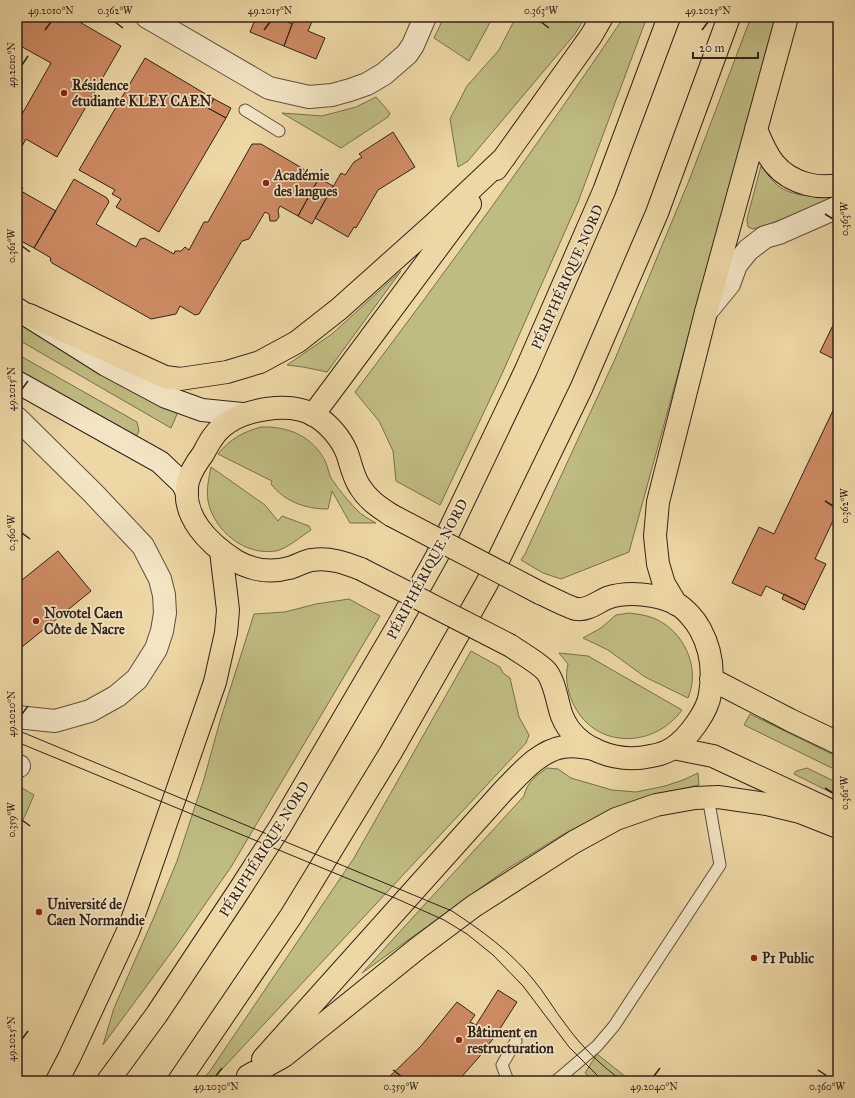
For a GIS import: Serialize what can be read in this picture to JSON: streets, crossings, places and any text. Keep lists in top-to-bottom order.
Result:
{
  "streets": {
    "main road": ["PÉRIPHÉRIQUE NORD"]
  },
  "places": [
    "Résidence étudiante KLEY CAEN",
    "Académie des langues",
    "Novotel Caen Côte de Nacre",
    "Université de Caen Normandie",
    "P1 Public",
    "Bâtiment en restructuration"
  ],
  "scale_bar": "20 m",
  "coordinates": [
    "49.2010°N",
    "0.362°W",
    "49.2015°N",
    "0.363°W",
    "49.2025°N",
    "0.361°W",
    "0.360°W",
    "49.2020°N",
    "0.359°W",
    "49.2030°N",
    "49.2040°N"
  ]
}
